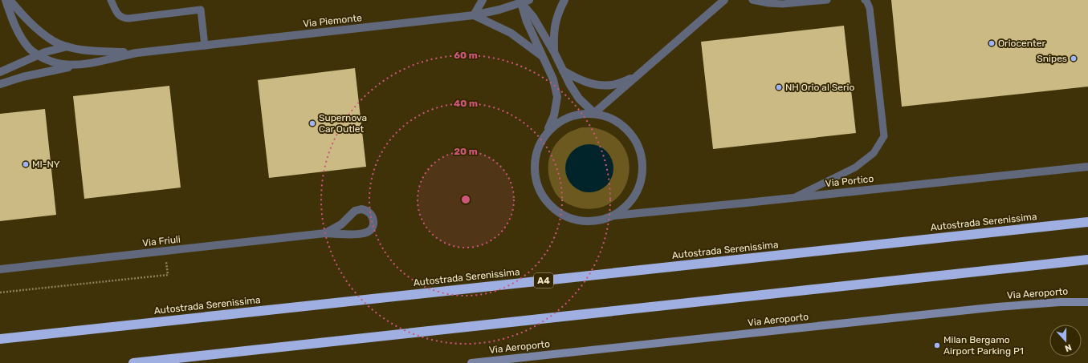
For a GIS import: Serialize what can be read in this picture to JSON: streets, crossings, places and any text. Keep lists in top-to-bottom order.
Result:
{
  "streets": {
    "highway": ["Autostrada Serenissima", "A4"],
    "main road": ["Via Aeroporto"],
    "street": ["Via Piemonte", "Via Portico", "Via Friuli"]
  },
  "places": [
    "Oriocenter",
    "Snipes",
    "NH Orio al Serio",
    "Supernova Car Outlet",
    "MI-NY",
    "Milan Bergamo Airport Parking P1"
  ],
  "north": "bottom",
  "rings": ["60 m", "40 m", "20 m"]
}
